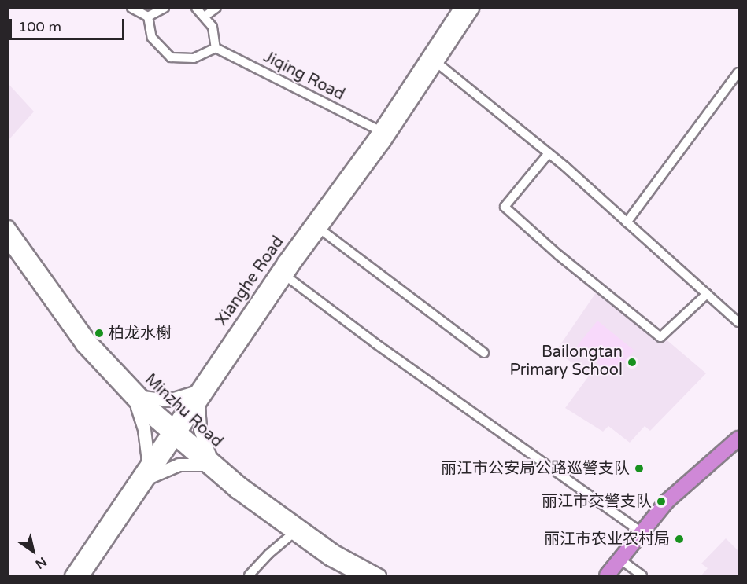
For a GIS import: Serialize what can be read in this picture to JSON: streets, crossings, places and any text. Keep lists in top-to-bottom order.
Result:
{
  "streets": {
    "main road": ["Xianghe Road", "Minzhu Road"],
    "street": ["Jiqing Road"]
  },
  "crossings": [
    ["Jiqing Road", "Xianghe Road"],
    ["Xianghe Road", "Minzhu Road"]
  ],
  "places": [
    "柏龙水榭",
    "Bailongtan Primary School",
    "丽江市公安局公路巡警支队",
    "丽江市交警支队",
    "丽江市农业农村局"
  ],
  "scale_bar": "100 m",
  "north": "bottom right"
}
